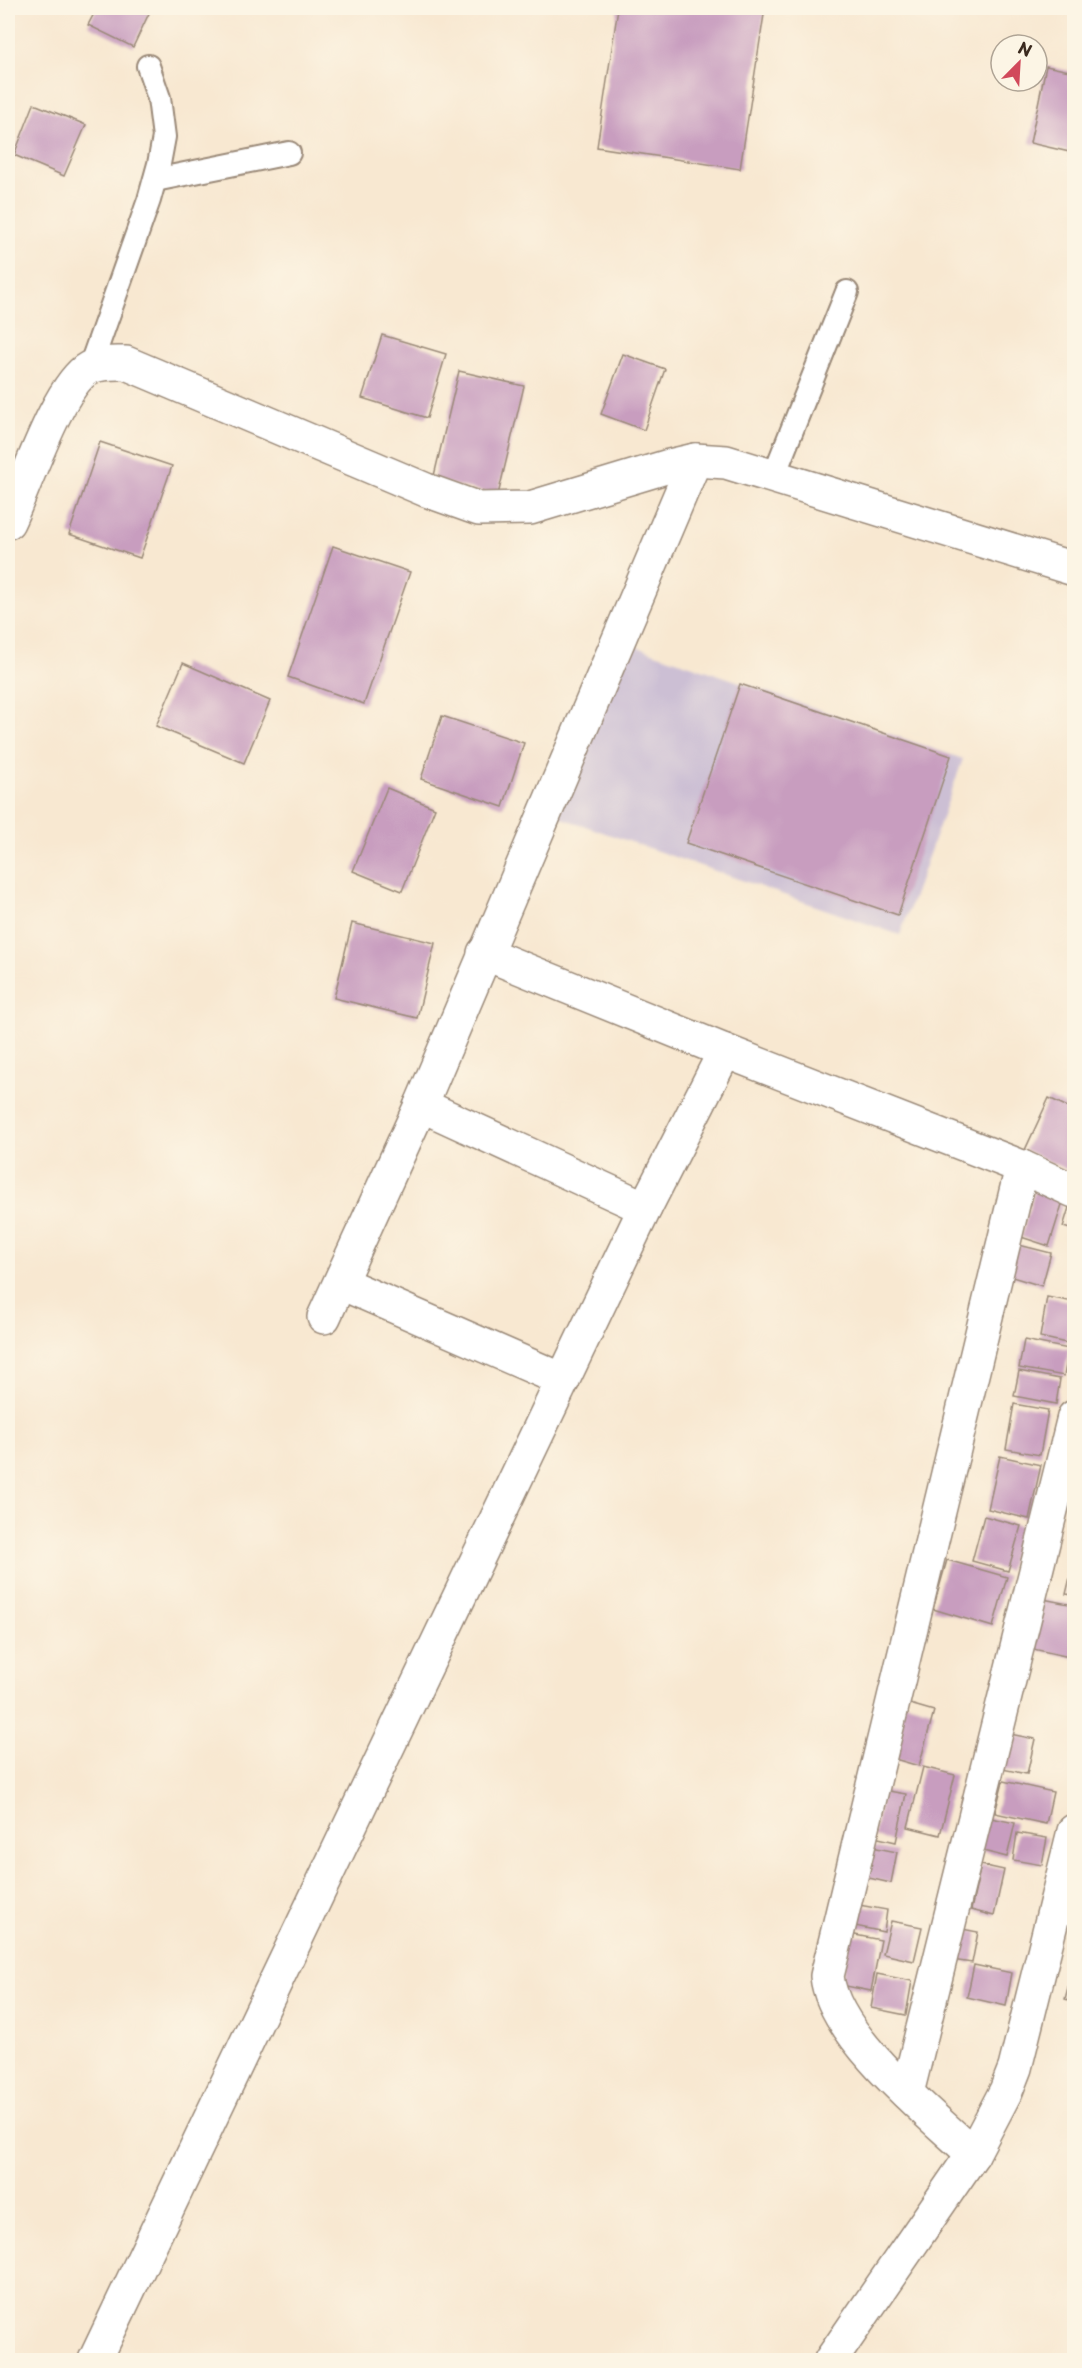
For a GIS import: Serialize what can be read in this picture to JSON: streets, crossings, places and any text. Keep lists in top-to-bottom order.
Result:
{
  "north": "top right"
}
